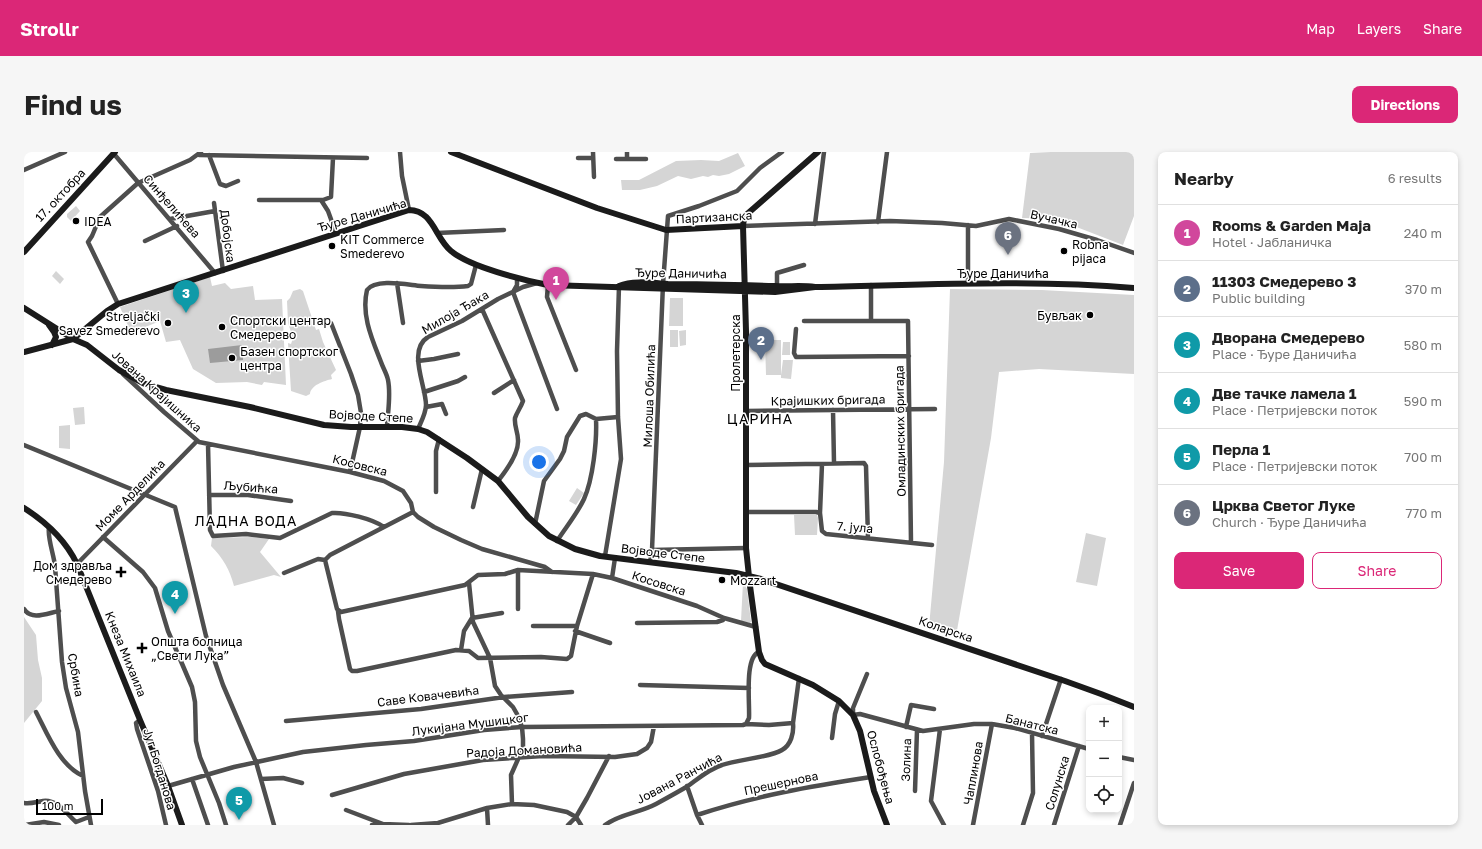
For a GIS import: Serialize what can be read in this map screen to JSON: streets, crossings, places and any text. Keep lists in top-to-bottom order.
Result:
{
  "streets": {
    "street": [
      "17. октобра",
      "Синђелићева",
      "Ђуре Даничића",
      "Партизанска",
      "Вучачка",
      "Добојска",
      "Милоја Ђака",
      "Пролетерска",
      "Јована Крајишника",
      "Милоша Обилића",
      "Крајишких бригада",
      "Војводе Степе",
      "Омладинских бригада",
      "Косовска",
      "Љубићка",
      "Моме Арделића",
      "7. јула",
      "Коларска",
      "Кнеза Михаила",
      "Србина",
      "Саве Ковачевића",
      "Лукијана Мушицког",
      "Банатска",
      "Радоја Домановића",
      "Золина",
      "Ослобођења",
      "Југ Богданова",
      "Чаплинова",
      "Јована Ранчића",
      "Прешернова",
      "Солунска"
    ]
  },
  "crossings": [
    ["17. октобра", "Синђелићева"],
    ["Синђелићева", "Ђуре Даничића"],
    ["Ђуре Даничића", "Добојска"],
    ["Ђуре Даничића", "Милоја Ђака"],
    ["Ђуре Даничића", "Пролетерска"],
    ["Ђуре Даничића", "Јована Крајишника"],
    ["Ђуре Даничића", "Милоша Обилића"],
    ["Партизанска", "Вучачка"],
    ["Партизанска", "Пролетерска"],
    ["Партизанска", "Милоша Обилића"],
    ["Милоја Ђака", "Војводе Степе"],
    ["Пролетерска", "Крајишких бригада"],
    ["Пролетерска", "Војводе Степе"],
    ["Пролетерска", "Коларска"],
    ["Јована Крајишника", "Војводе Степе"],
    ["Јована Крајишника", "Косовска"],
    ["Јована Крајишника", "Моме Арделића"],
    ["Милоша Обилића", "Војводе Степе"],
    ["Крајишких бригада", "Омладинских бригада"],
    ["Војводе Степе", "Коларска"],
    ["Омладинских бригада", "7. јула"],
    ["Моме Арделића", "Кнеза Михаила"],
    ["Кнеза Михаила", "Србина"],
    ["Кнеза Михаила", "Лукијана Мушицког"],
    ["Кнеза Михаила", "Југ Богданова"],
    ["Лукијана Мушицког", "Радоја Домановића"],
    ["Лукијана Мушицког", "Јована Ранчића"],
    ["Банатска", "Золина"],
    ["Банатска", "Ослобођења"],
    ["Банатска", "Чаплинова"],
    ["Банатска", "Солунска"],
    ["Ослобођења", "Јована Ранчића"],
    ["Ослобођења", "Прешернова"]
  ],
  "districts": ["ЦАРИНА", "ЛАДНА ВОДА"],
  "places": {
    "other": [
      "IDEA",
      "KIT Commerce Smederevo",
      "Robna pijaca",
      "Бувљак",
      "Streljački Savez Smederevo",
      "Спортски центар Смедерево",
      "Базен спортског центра",
      "Mozzart"
    ],
    "health": ["Дом здравља Смедерево", "Општа болница „Свети Лука”"]
  },
  "scale_bar": "100 m",
  "page": {
    "header": "Strollr",
    "nav": ["Map", "Layers", "Share"],
    "buttons": [
      "Directions",
      ["Save", "Share"]
    ],
    "title": "Find us",
    "heading": ["Nearby", "6 results"],
    "list": [
      {
        "mark": "1",
        "name": "Rooms & Garden Maja",
        "note": "Hotel · Јабланичка",
        "value": "240 m"
      },
      {
        "mark": "2",
        "name": "11303 Смедерево 3",
        "note": "Public building",
        "value": "370 m"
      },
      {
        "mark": "3",
        "name": "Дворана Смедерево",
        "note": "Place · Ђуре Даничића",
        "value": "580 m"
      },
      {
        "mark": "4",
        "name": "Две тачке ламела 1",
        "note": "Place · Петријевски поток",
        "value": "590 m"
      },
      {
        "mark": "5",
        "name": "Перла 1",
        "note": "Place · Петријевски поток",
        "value": "700 m"
      },
      {
        "mark": "6",
        "name": "Црква Светог Луке",
        "note": "Church · Ђуре Даничића",
        "value": "770 m"
      }
    ],
    "pins": [
      "6",
      "1",
      "3",
      "2",
      "4",
      "5"
    ],
    "map_buttons": ["+", "−"],
    "scale": "100 m"
  }
}
